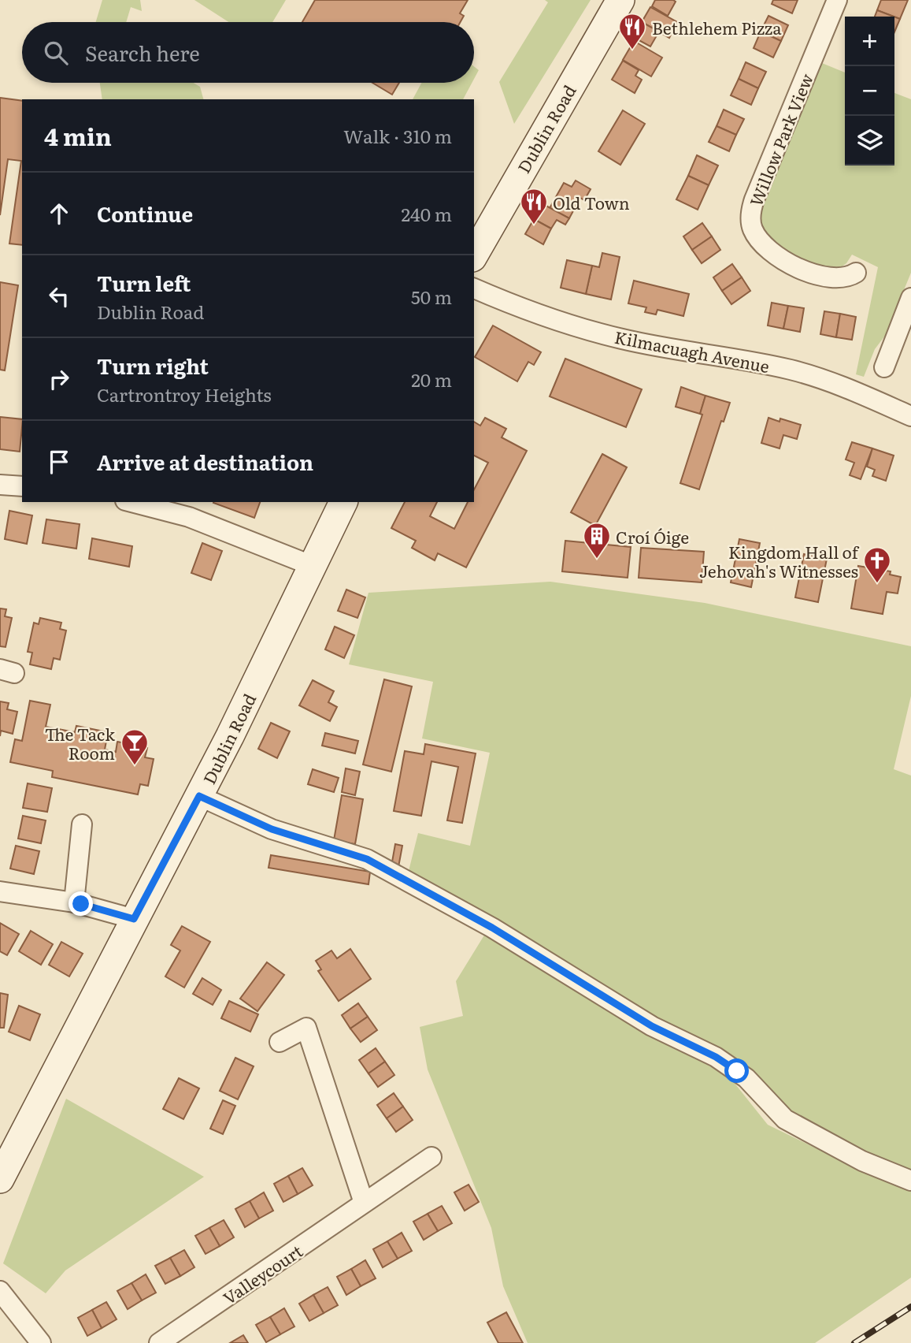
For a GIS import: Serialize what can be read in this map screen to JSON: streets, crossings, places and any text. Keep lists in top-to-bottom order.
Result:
{
  "streets": {
    "main road": ["Dublin Road"],
    "street": ["Willow Park View", "Kilmacuagh Avenue", "Valleycourt"]
  },
  "places": {
    "restaurant": ["Bethlehem Pizza", "Old Town"],
    "building": ["Croí Óige"],
    "church": ["Kingdom Hall of Jehovah's Witnesses"],
    "bar": ["The Tack Room"]
  },
  "page": {
    "map_buttons": ["+", "−"],
    "search": "Search here",
    "heading": ["4 min", "Walk · 310 m"],
    "list": [
      ["Continue", "240 m"],
      ["Turn left", "Dublin Road", "50 m"],
      ["Turn right", "Cartrontroy Heights", "20 m"],
      "Arrive at destination"
    ]
  }
}
